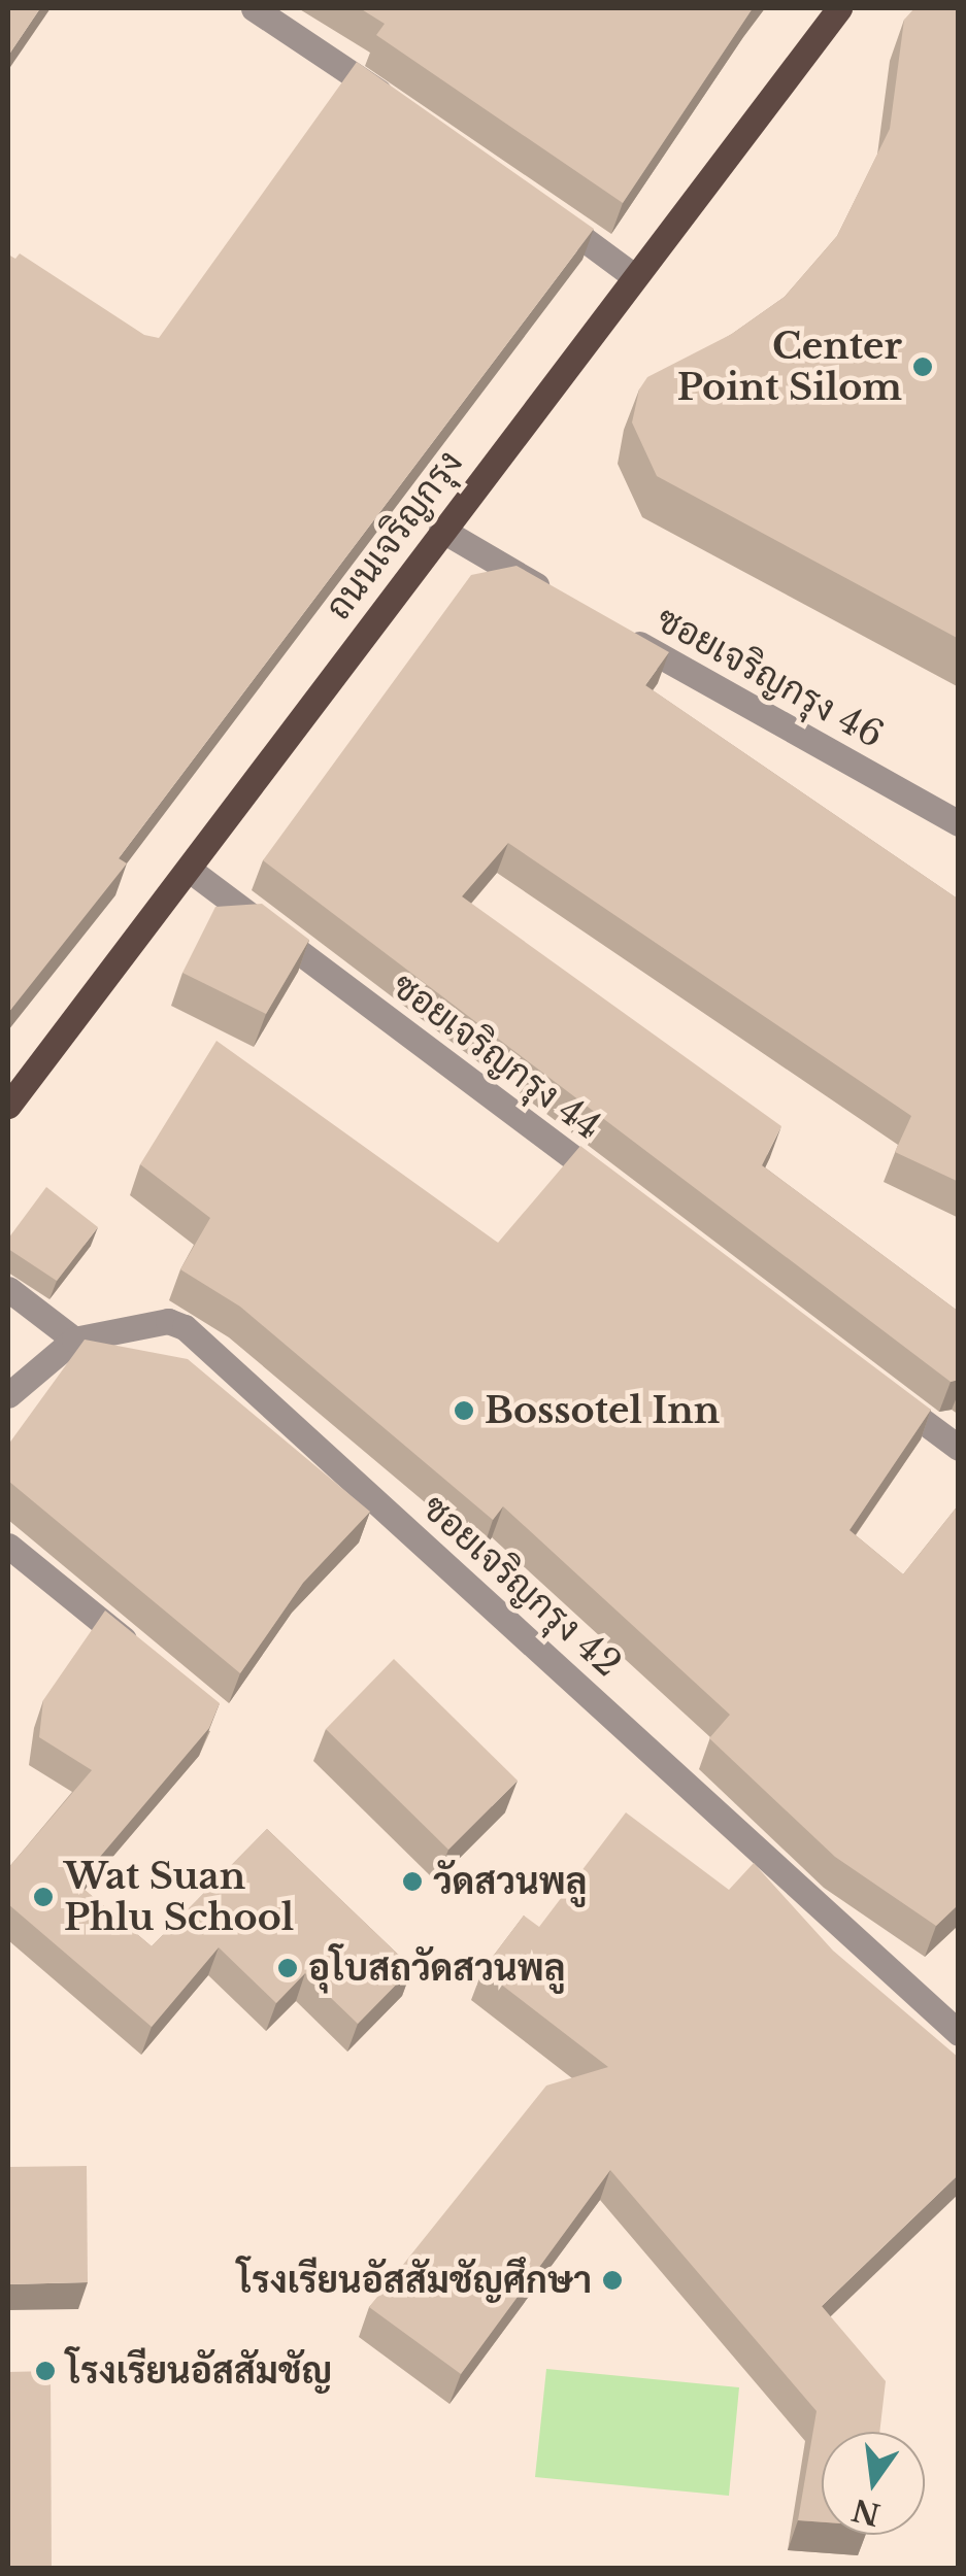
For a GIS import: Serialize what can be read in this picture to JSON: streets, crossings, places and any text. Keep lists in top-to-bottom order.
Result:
{
  "streets": {
    "main road": ["ถนนเจริญกรุง"],
    "street": ["ซอยเจริญกรุง 46", "ซอยเจริญกรุง 44", "ซอยเจริญกรุง 42"]
  },
  "crossings": [
    ["ถนนเจริญกรุง", "ซอยเจริญกรุง 44"]
  ],
  "places": [
    "Center Point Silom",
    "Bossotel Inn",
    "วัดสวนพลู",
    "Wat Suan Phlu School",
    "อุโบสถวัดสวนพลู",
    "โรงเรียนอัสสัมชัญศึกษา",
    "โรงเรียนอัสสัมชัญ"
  ],
  "north": "bottom"
}
